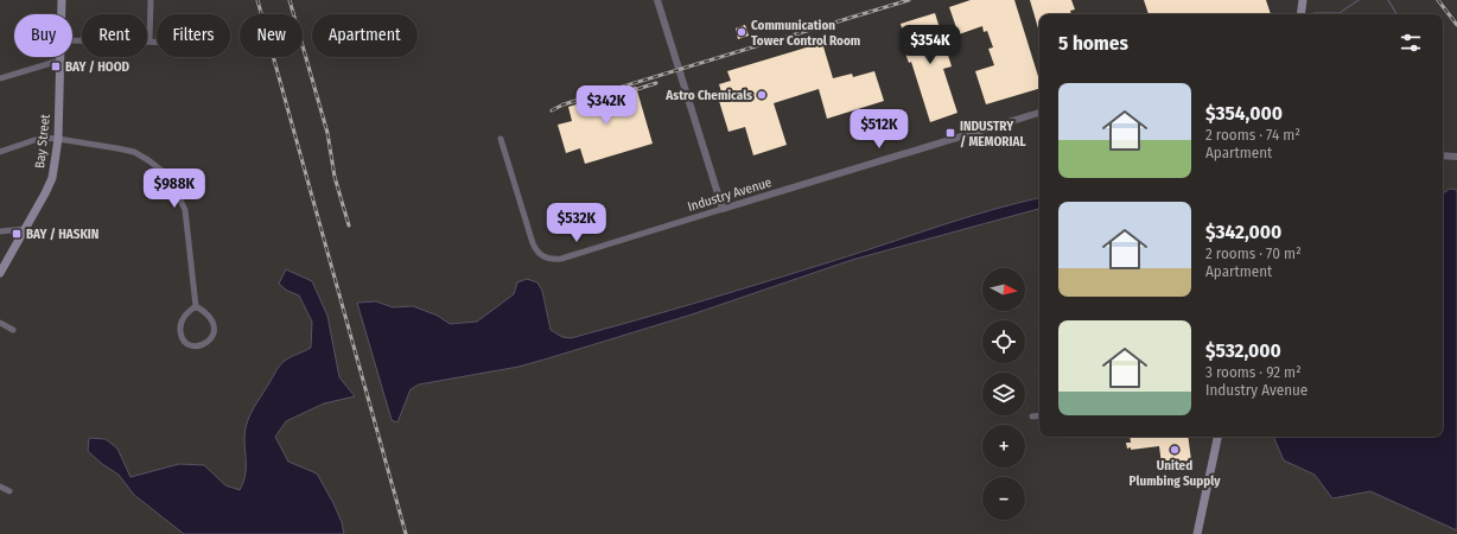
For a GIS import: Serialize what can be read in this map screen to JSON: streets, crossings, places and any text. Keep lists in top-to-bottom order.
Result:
{
  "streets": {
    "main road": ["Bay Street"],
    "street": ["Industry Avenue"]
  },
  "places": {
    "other": ["Communication Tower Control Room", "Astro Chemicals", "United Plumbing Supply"],
    "transit": ["BAY / HOOD", "INDUSTRY / MEMORIAL", "BAY / HASKIN"]
  },
  "north": "right",
  "page": {
    "chip": [
      "Buy",
      "Rent",
      "Filters",
      "New",
      "Apartment"
    ],
    "heading": "5 homes",
    "price": [
      "$354K",
      "$342K",
      "$512K",
      "$988K",
      "$532K"
    ],
    "list": [
      {
        "name": "$354,000",
        "note": "2 rooms · 74 m² · Apartment"
      },
      {
        "name": "$342,000",
        "note": "2 rooms · 70 m² · Apartment"
      },
      {
        "name": "$532,000",
        "note": "3 rooms · 92 m² · Industry Avenue"
      }
    ],
    "map_buttons": ["+", "−"]
  }
}
